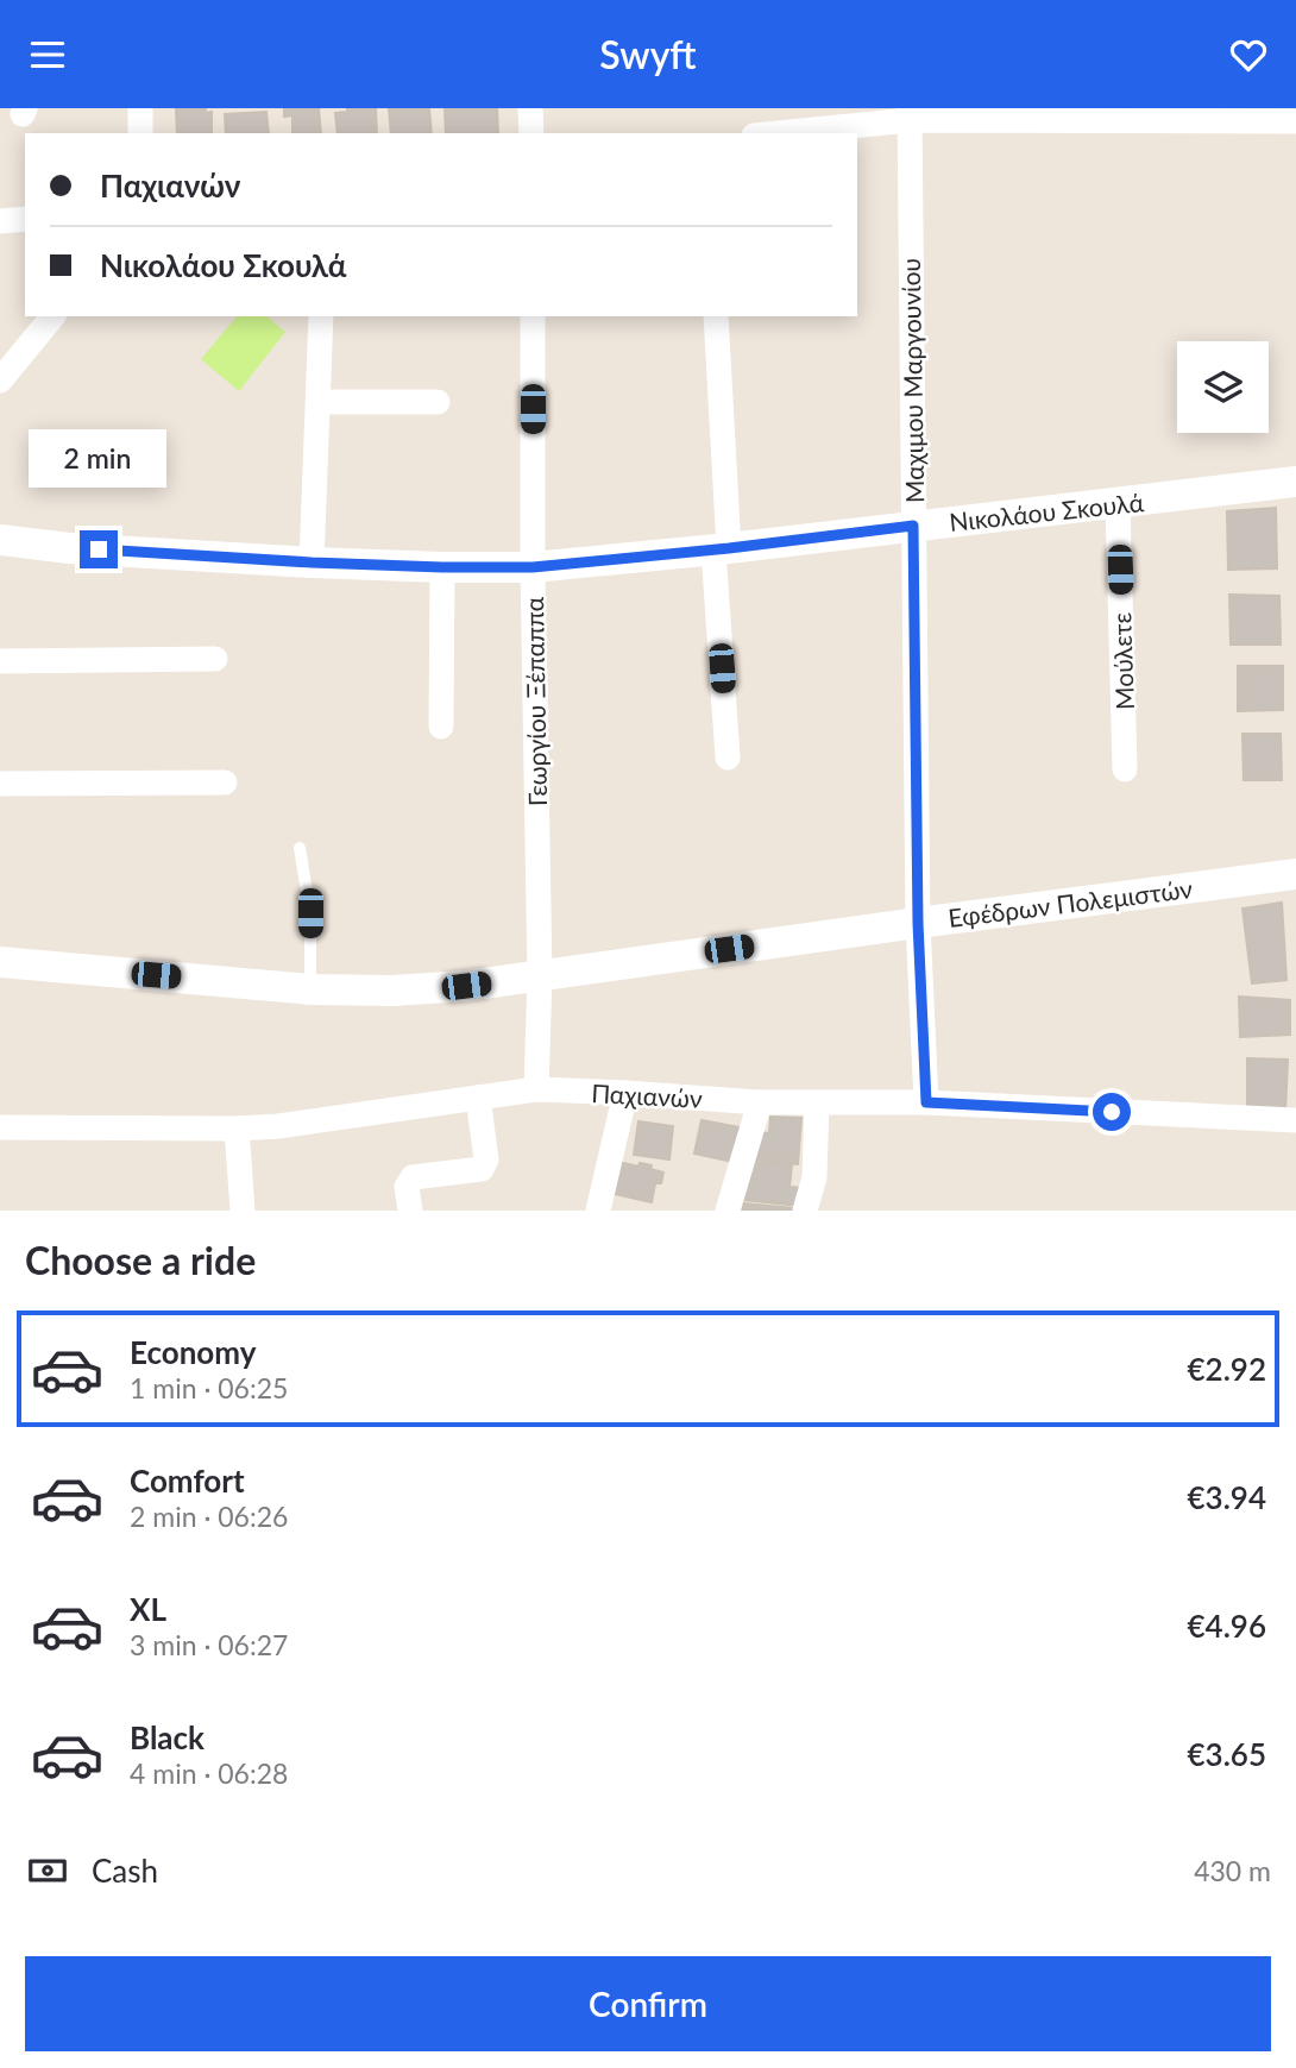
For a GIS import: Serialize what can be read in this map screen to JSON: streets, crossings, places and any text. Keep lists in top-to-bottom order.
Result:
{
  "streets": {
    "street": [
      "Μαχιμου Mαργουνίου",
      "Νικολάου Σκουλά",
      "Μούλετε",
      "Γεωργίου Ξέπαππα",
      "Εφέδρων Πολεμιστών",
      "Παχιανών"
    ]
  },
  "crossings": [
    ["Μαχιμου Mαργουνίου", "Νικολάου Σκουλά"],
    ["Μαχιμου Mαργουνίου", "Εφέδρων Πολεμιστών"],
    ["Μαχιμου Mαργουνίου", "Παχιανών"],
    ["Νικολάου Σκουλά", "Μούλετε"],
    ["Νικολάου Σκουλά", "Γεωργίου Ξέπαππα"],
    ["Γεωργίου Ξέπαππα", "Εφέδρων Πολεμιστών"],
    ["Γεωργίου Ξέπαππα", "Παχιανών"]
  ],
  "page": {
    "header": "Swyft",
    "banner": ["Παχιανών", "Νικολάου Σκουλά"],
    "bubble": "2 min",
    "heading": "Choose a ride",
    "list": [
      {
        "name": "Economy",
        "note": "1 min · 06:25",
        "value": "€2.92"
      },
      {
        "name": "Comfort",
        "note": "2 min · 06:26",
        "value": "€3.94"
      },
      {
        "name": "XL",
        "note": "3 min · 06:27",
        "value": "€4.96"
      },
      {
        "name": "Black",
        "note": "4 min · 06:28",
        "value": "€3.65"
      }
    ],
    "pay": ["Cash", "430 m"],
    "buttons": "Confirm"
  }
}
